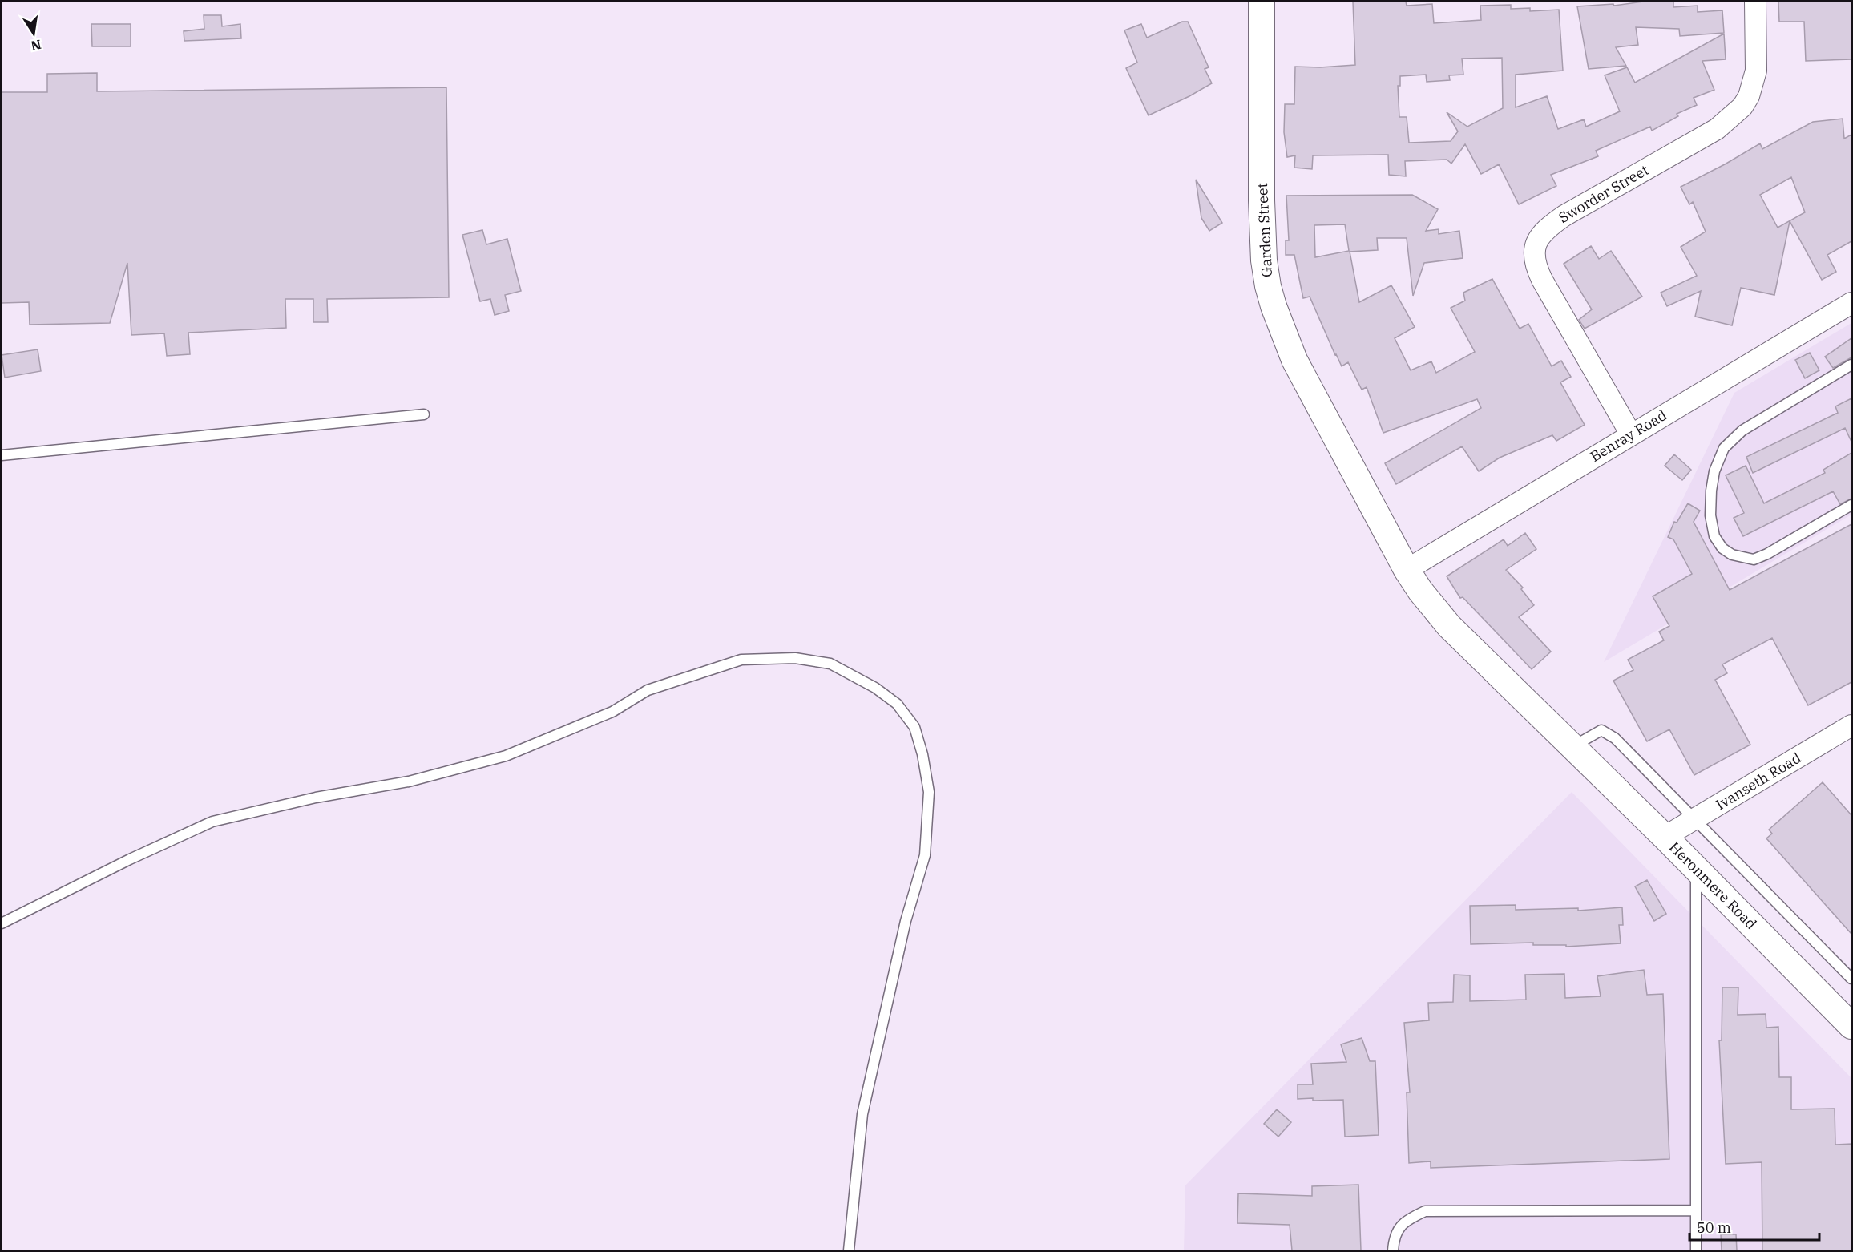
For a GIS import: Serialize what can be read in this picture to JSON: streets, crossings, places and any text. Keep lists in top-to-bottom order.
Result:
{
  "streets": {
    "street": [
      "Sworder Street",
      "Garden Street",
      "Benray Road",
      "Ivanseth Road",
      "Heronmere Road"
    ]
  },
  "crossings": [
    ["Sworder Street", "Benray Road"],
    ["Garden Street", "Benray Road"],
    ["Garden Street", "Heronmere Road"],
    ["Benray Road", "Heronmere Road"],
    ["Ivanseth Road", "Heronmere Road"]
  ],
  "scale_bar": "50 m",
  "north": "bottom"
}
